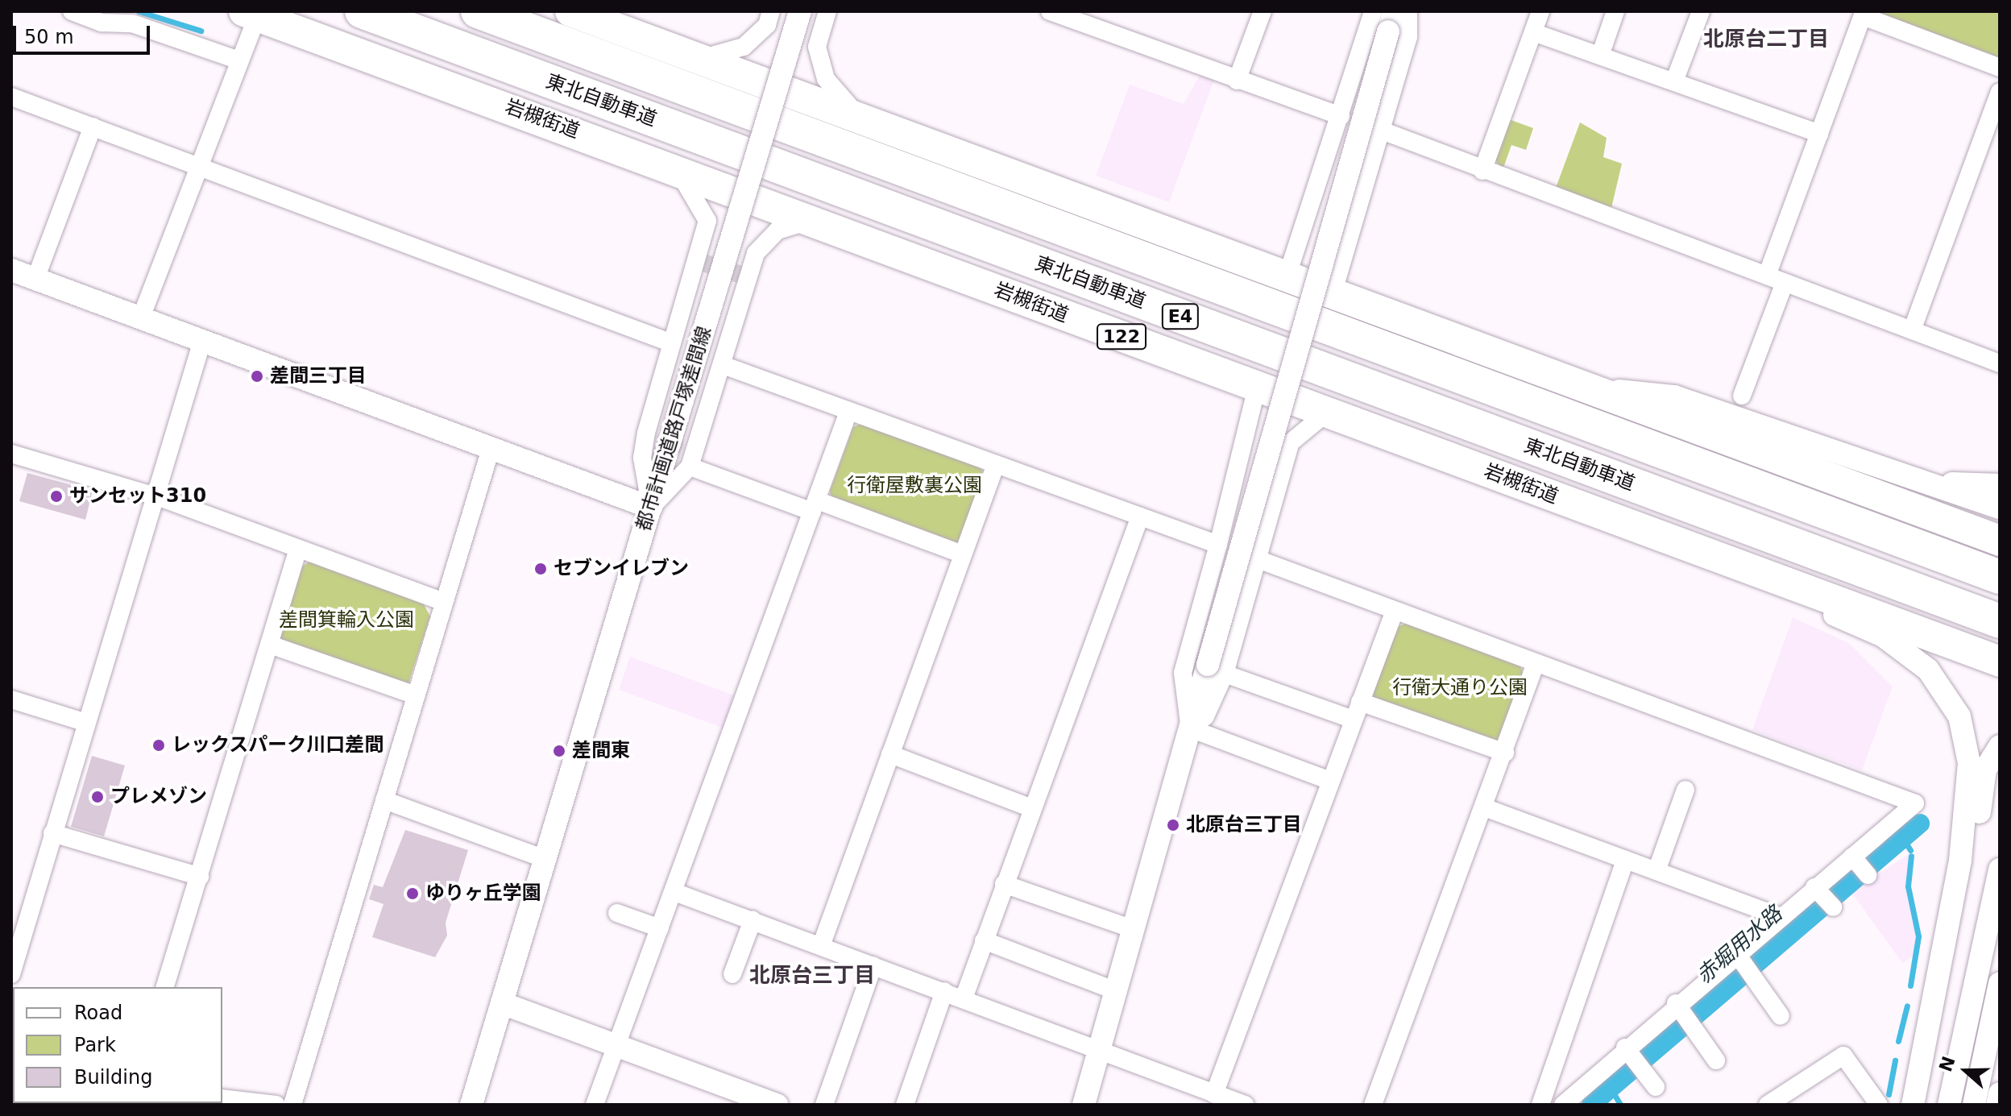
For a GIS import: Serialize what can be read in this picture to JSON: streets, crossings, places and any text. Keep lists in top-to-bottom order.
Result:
{
  "streets": {
    "highway": [
      "東北自動車道",
      "岩槻街道",
      "E4",
      "122"
    ],
    "street": ["都市計画道路戸塚差間線"]
  },
  "districts": ["北原台二丁目", "北原台三丁目"],
  "water": ["赤堀用水路"],
  "parks": ["行衛屋敷裏公園", "差間箕輪入公園", "行衛大通り公園"],
  "places": [
    "差間三丁目",
    "サンセット310",
    "セブンイレブン",
    "レックスパーク川口差間",
    "差間東",
    "プレメゾン",
    "北原台三丁目",
    "ゆりヶ丘学園"
  ],
  "legend": ["Road", "Park", "Building"],
  "scale_bar": "50 m",
  "north": "left"
}
